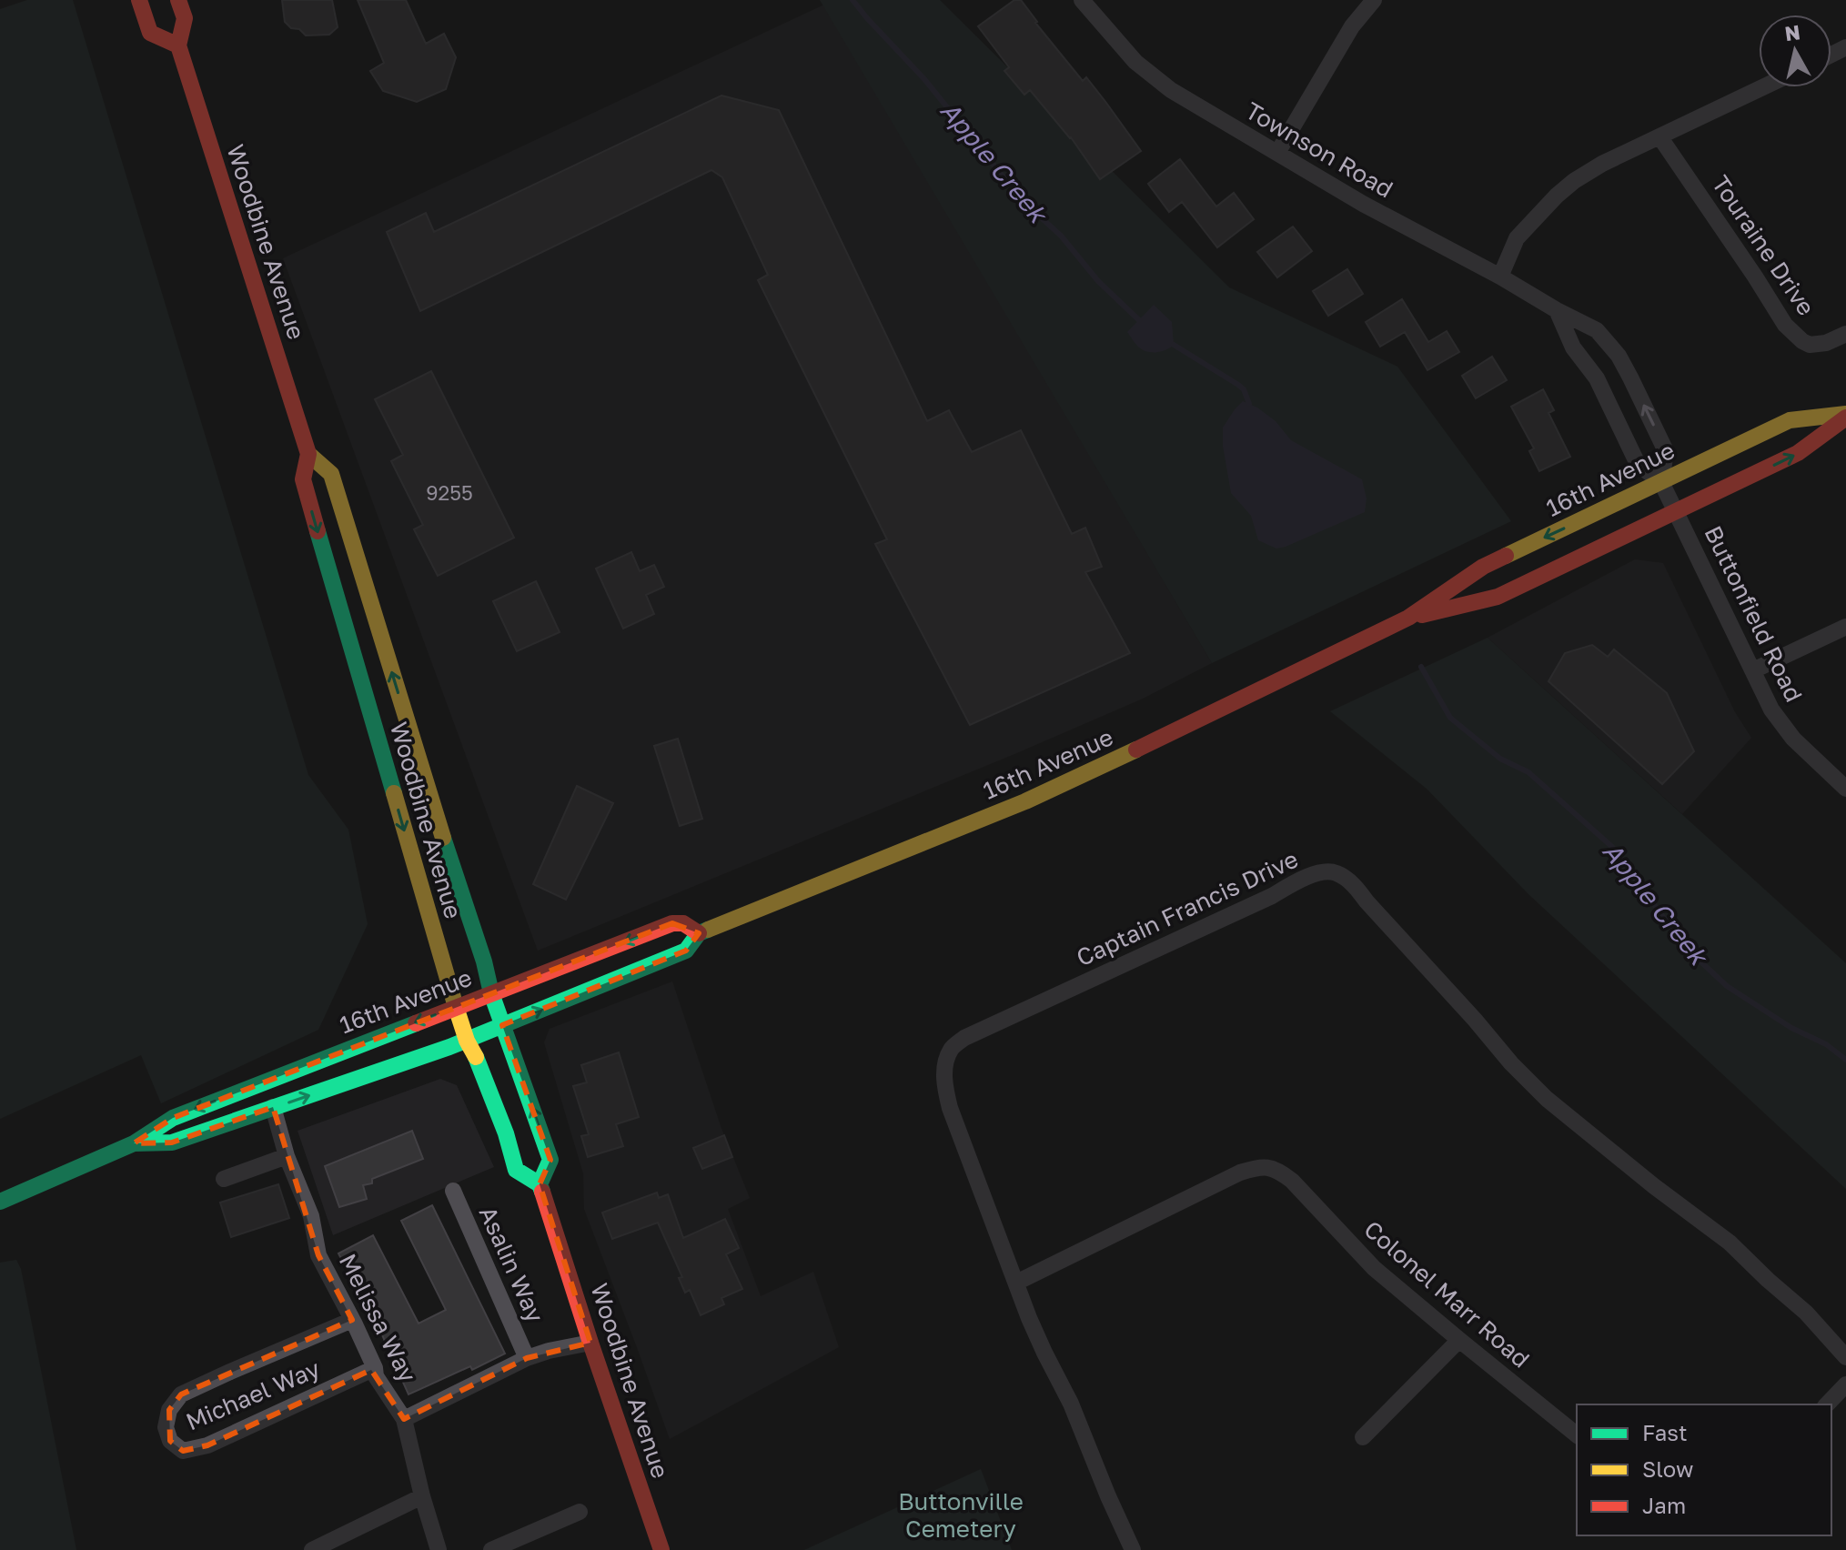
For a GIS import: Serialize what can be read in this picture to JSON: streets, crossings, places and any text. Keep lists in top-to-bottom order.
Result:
{
  "streets": {
    "main road": ["Woodbine Avenue", "16th Avenue"],
    "street": [
      "Townson Road",
      "Touraine Drive",
      "Buttonfield Road",
      "Captain Francis Drive",
      "Asalin Way",
      "Colonel Marr Road",
      "Melissa Way",
      "Michael Way"
    ]
  },
  "crossings": [
    ["Townson Road", "16th Avenue"],
    ["Townson Road", "Buttonfield Road"],
    ["Woodbine Avenue", "16th Avenue"],
    ["16th Avenue", "Buttonfield Road"],
    ["16th Avenue", "Melissa Way"],
    ["Captain Francis Drive", "Colonel Marr Road"],
    ["Melissa Way", "Michael Way"]
  ],
  "water": ["Apple Creek"],
  "parks": ["Buttonville Cemetery"],
  "house_numbers": ["9255"],
  "legend": ["Fast", "Slow", "Jam"],
  "north": "top"
}
